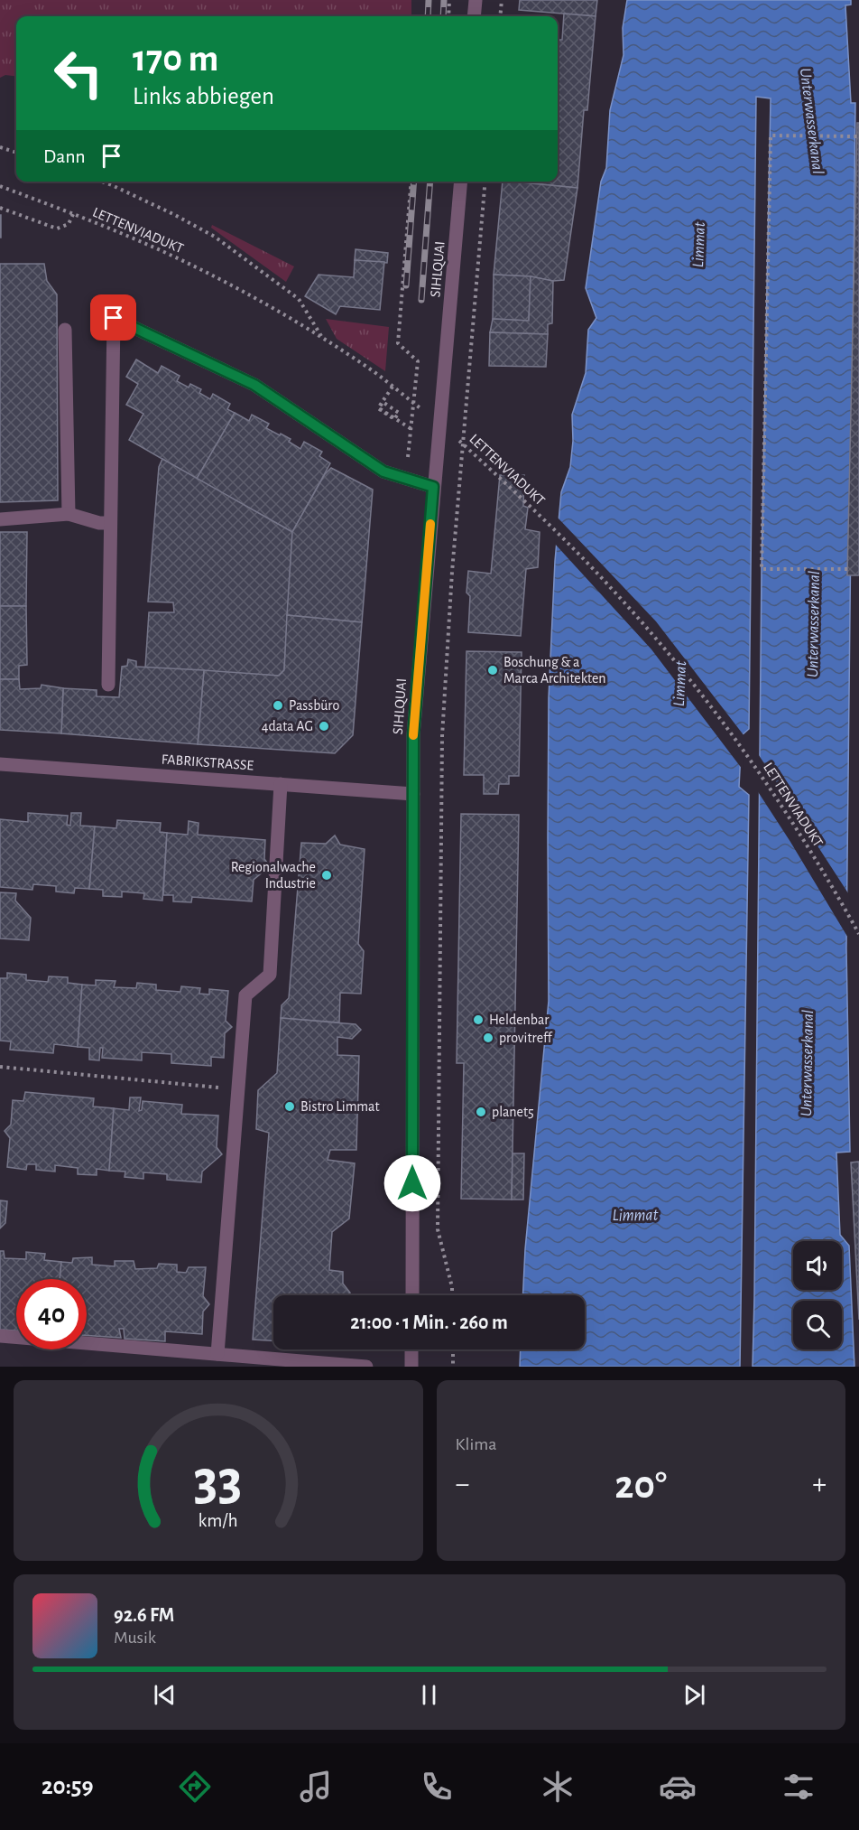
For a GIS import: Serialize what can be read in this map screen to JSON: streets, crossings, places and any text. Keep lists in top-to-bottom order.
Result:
{
  "streets": {
    "street": ["SIHLQUAI", "FABRIKSTRASSE"],
    "path": ["LETTENVIADUKT"]
  },
  "crossings": [
    ["SIHLQUAI", "FABRIKSTRASSE"]
  ],
  "water": ["Unterwasserkanal", "Limmat"],
  "places": [
    "Boschung & a Marca Architekten",
    "Passbüro",
    "4data AG",
    "Regionalwache Industrie",
    "Heldenbar",
    "provitreff",
    "Bistro Limmat",
    "planet5"
  ],
  "page": {
    "turn": ["170 m", "Links abbiegen"],
    "then": "Dann",
    "limit": "40",
    "trip": "21:00 · 1 Min. · 260 m",
    "tile": "Klima",
    "heat": ["−", "20°", "+"],
    "song": ["92.6 FM", "Musik"],
    "tabs": "20:59",
    "gauge": ["33", "km/h"]
  }
}
